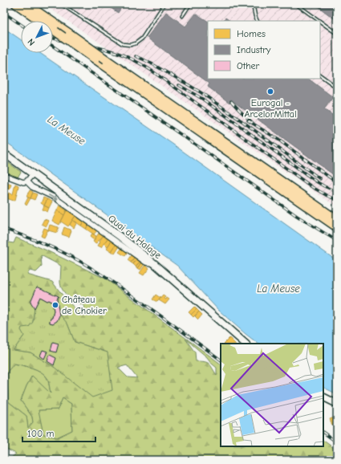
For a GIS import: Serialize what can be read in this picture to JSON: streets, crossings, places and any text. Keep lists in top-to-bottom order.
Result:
{
  "streets": {
    "main road": ["Quai du Halage"]
  },
  "water": ["La Meuse"],
  "places": ["Eurogal - ArcelorMittal", "Château de Chokier"],
  "legend": ["Homes", "Industry", "Other"],
  "scale_bar": "100 m",
  "north": "bottom left"
}
